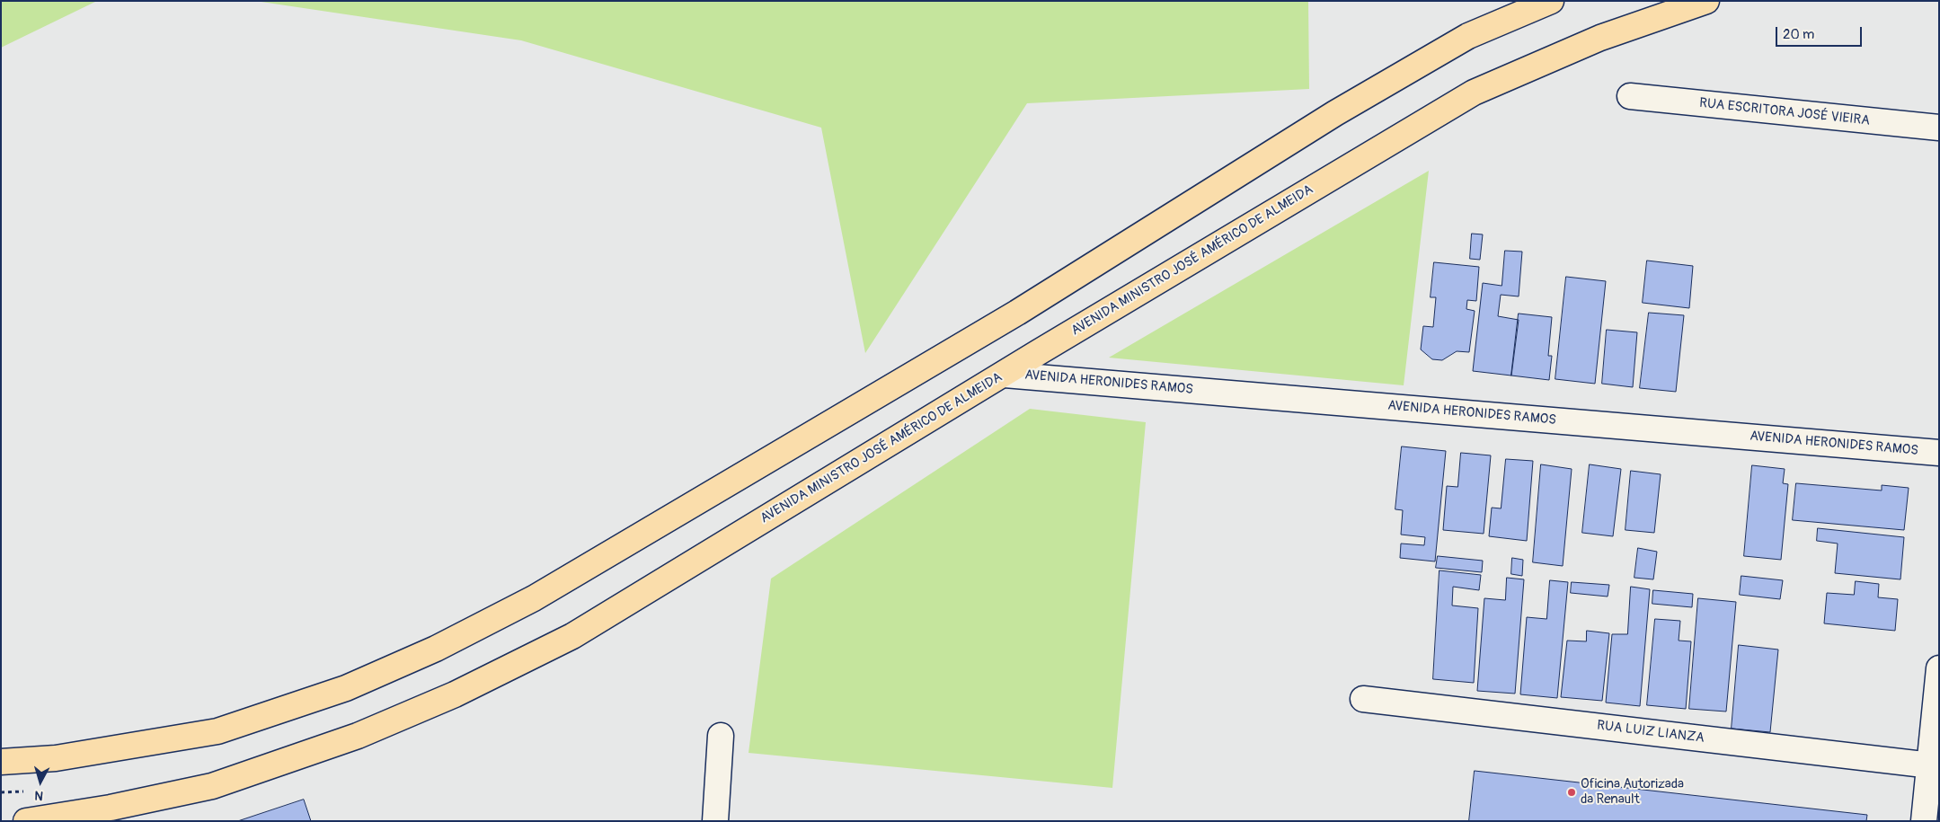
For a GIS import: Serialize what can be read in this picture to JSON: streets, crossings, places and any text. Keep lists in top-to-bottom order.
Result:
{
  "streets": {
    "main road": ["AVENIDA MINISTRO JOSÉ AMÉRICO DE ALMEIDA"],
    "street": ["RUA ESCRITORA JOSÉ VIEIRA", "AVENIDA HERONIDES RAMOS", "RUA LUIZ LIANZA"]
  },
  "crossings": [
    ["AVENIDA MINISTRO JOSÉ AMÉRICO DE ALMEIDA", "AVENIDA HERONIDES RAMOS"]
  ],
  "places": ["Oficina Autorizada da Renault"],
  "scale_bar": "20 m",
  "north": "bottom"
}
